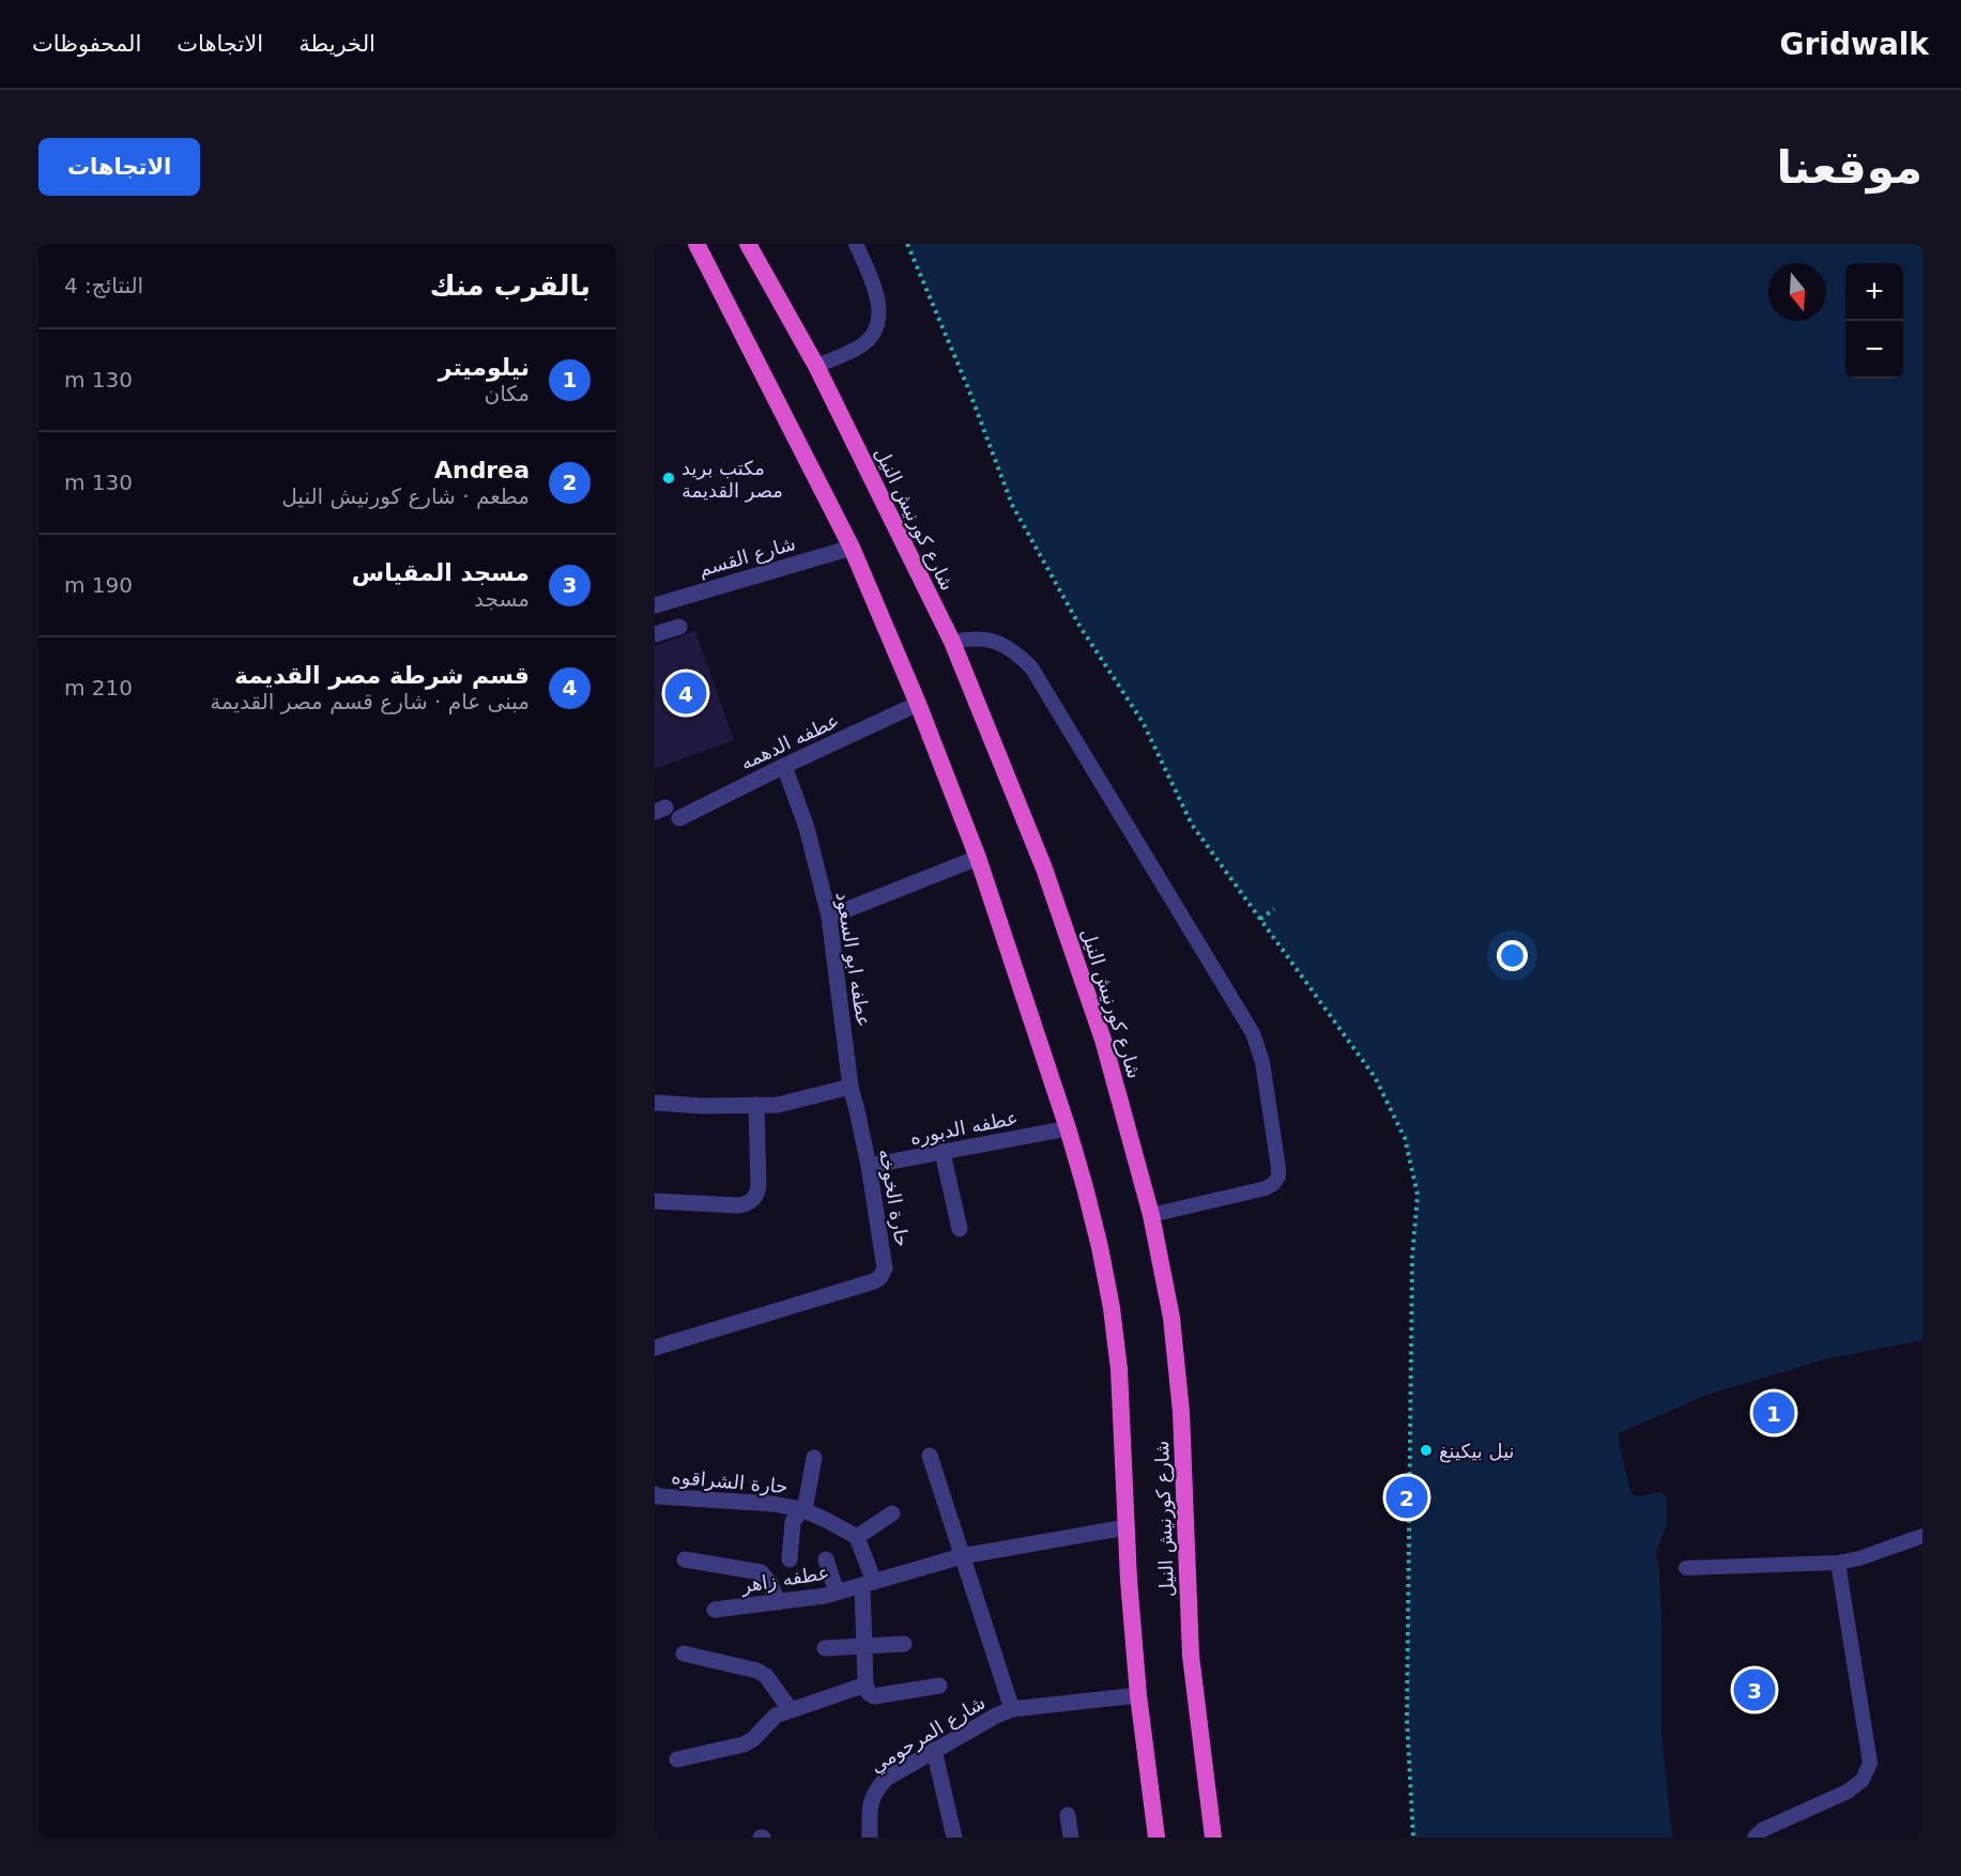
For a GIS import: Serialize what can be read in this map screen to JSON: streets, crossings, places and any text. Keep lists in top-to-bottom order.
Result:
{
  "streets": {
    "highway": ["شارع كورنيش النيل"],
    "street": [
      "شارع القسم",
      "عطفه الدهمه",
      "عطفه ابو السعود",
      "عطفه الدبوره",
      "حارة الخوخه",
      "حارة الشراقوه",
      "عطفه زاهر",
      "شارع المرحومي"
    ]
  },
  "crossings": [
    ["شارع كورنيش النيل", "شارع القسم"],
    ["شارع كورنيش النيل", "عطفه الدهمه"],
    ["شارع كورنيش النيل", "عطفه الدبوره"],
    ["شارع كورنيش النيل", "شارع المرحومي"],
    ["عطفه الدهمه", "عطفه ابو السعود"],
    ["عطفه ابو السعود", "حارة الخوخه"],
    ["عطفه الدبوره", "حارة الخوخه"]
  ],
  "places": ["مكتب بريد مصر القديمة", "نيل بيكينغ"],
  "north": "bottom",
  "page": {
    "header": "Gridwalk",
    "nav": ["الخريطة", "الاتجاهات", "المحفوظات"],
    "buttons": "الاتجاهات",
    "title": "موقعنا",
    "heading": ["بالقرب منك", "النتائج: 4"],
    "map_buttons": ["+", "−"],
    "list": [
      {
        "mark": "1",
        "name": "نيلوميتر",
        "note": "مكان",
        "value": "130 m"
      },
      {
        "mark": "2",
        "name": "Andrea",
        "note": "مطعم · شارع كورنيش النيل",
        "value": "130 m"
      },
      {
        "mark": "3",
        "name": "مسجد المقياس",
        "note": "مسجد",
        "value": "190 m"
      },
      {
        "mark": "4",
        "name": "قسم شرطة مصر القديمة",
        "note": "مبنى عام · شارع قسم مصر القديمة",
        "value": "210 m"
      }
    ],
    "pins": [
      "4",
      "1",
      "2",
      "3"
    ]
  }
}
